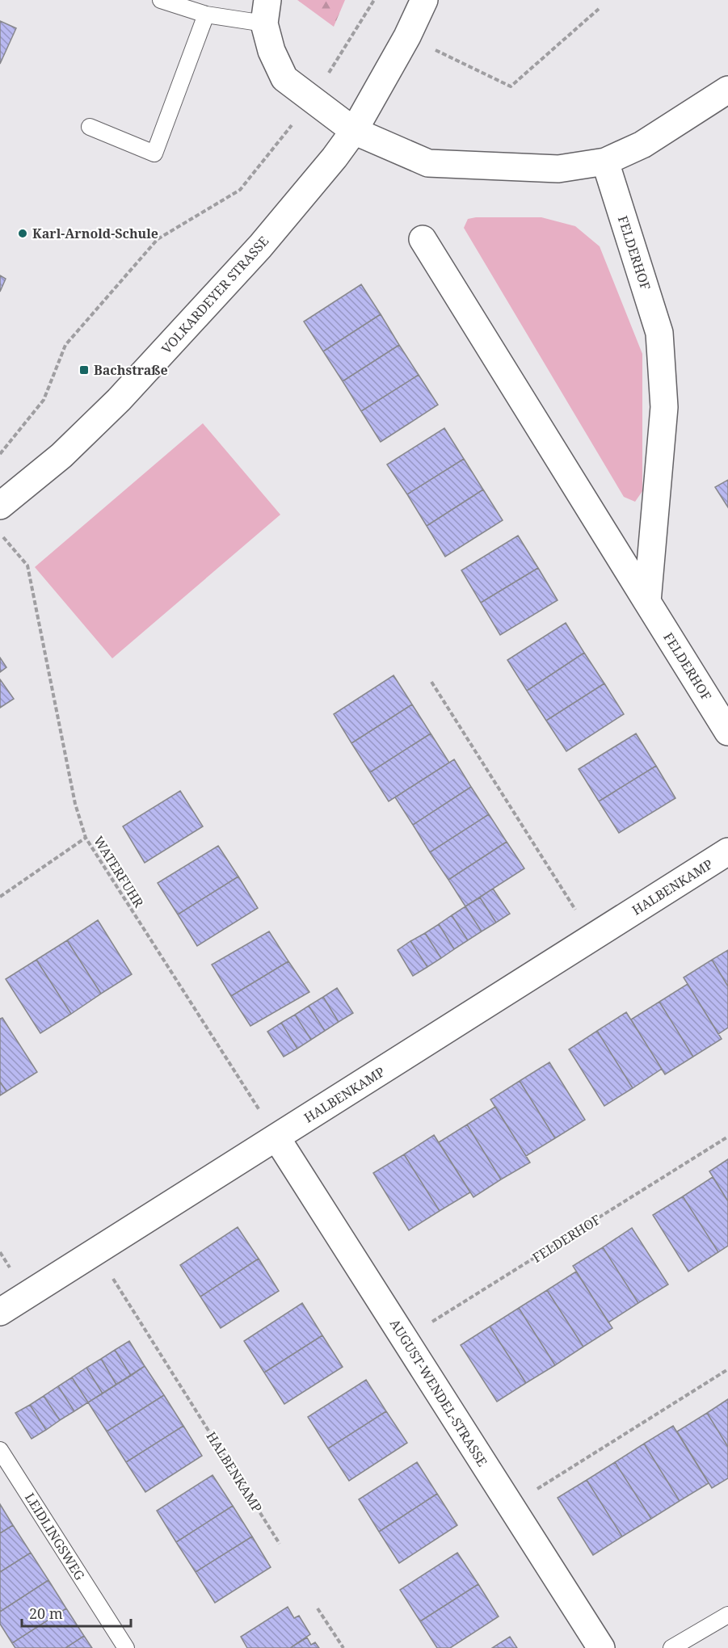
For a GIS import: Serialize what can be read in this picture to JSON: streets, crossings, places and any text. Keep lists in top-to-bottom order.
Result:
{
  "streets": {
    "street": [
      "FELDERHOF",
      "VOLKARDEYER STRASSE",
      "HALBENKAMP",
      "AUGUST-WENDEL-STRASSE"
    ],
    "lane": ["LEIDLINGSWEG"],
    "path": ["WATERFUHR"]
  },
  "crossings": [
    ["FELDERHOF", "AUGUST-WENDEL-STRASSE"],
    ["WATERFUHR", "HALBENKAMP"],
    ["WATERFUHR", "AUGUST-WENDEL-STRASSE"],
    ["HALBENKAMP", "AUGUST-WENDEL-STRASSE"]
  ],
  "places": {
    "other": ["Karl-Arnold-Schule"],
    "transit": ["Bachstraße"]
  },
  "scale_bar": "20 m"
}
